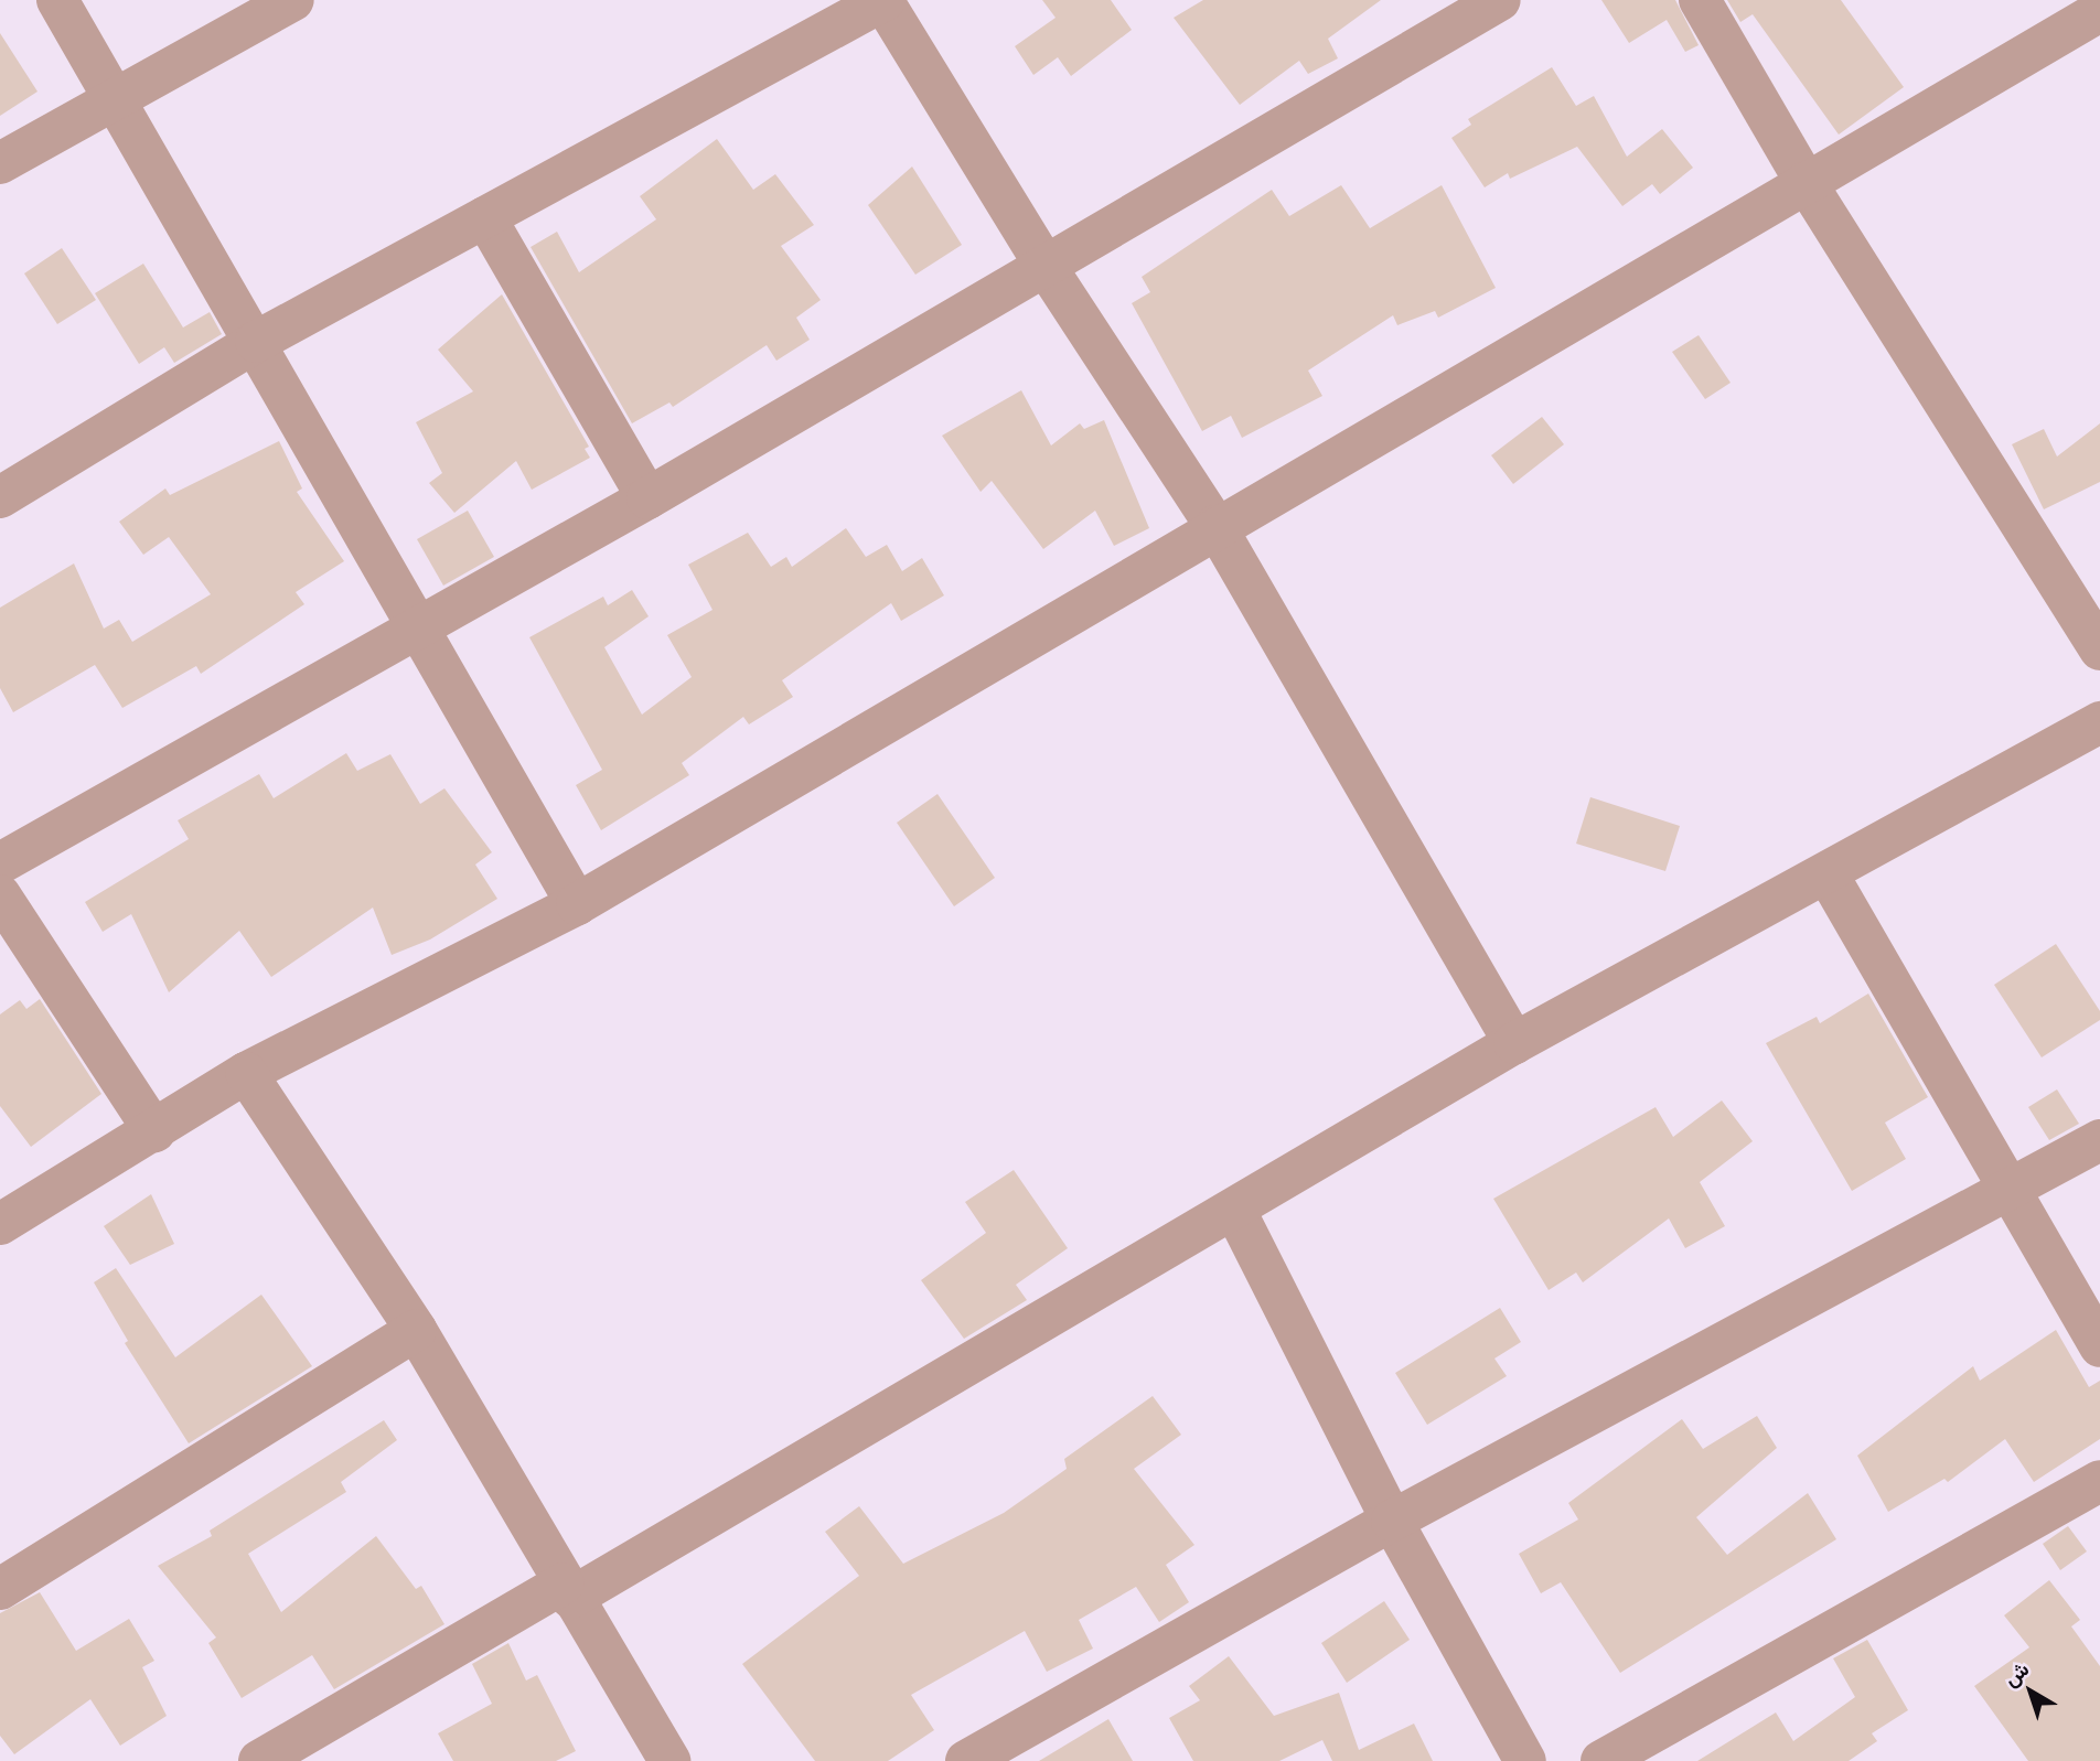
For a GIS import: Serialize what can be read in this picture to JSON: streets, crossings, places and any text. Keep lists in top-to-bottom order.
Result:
{
  "north": "top left"
}
